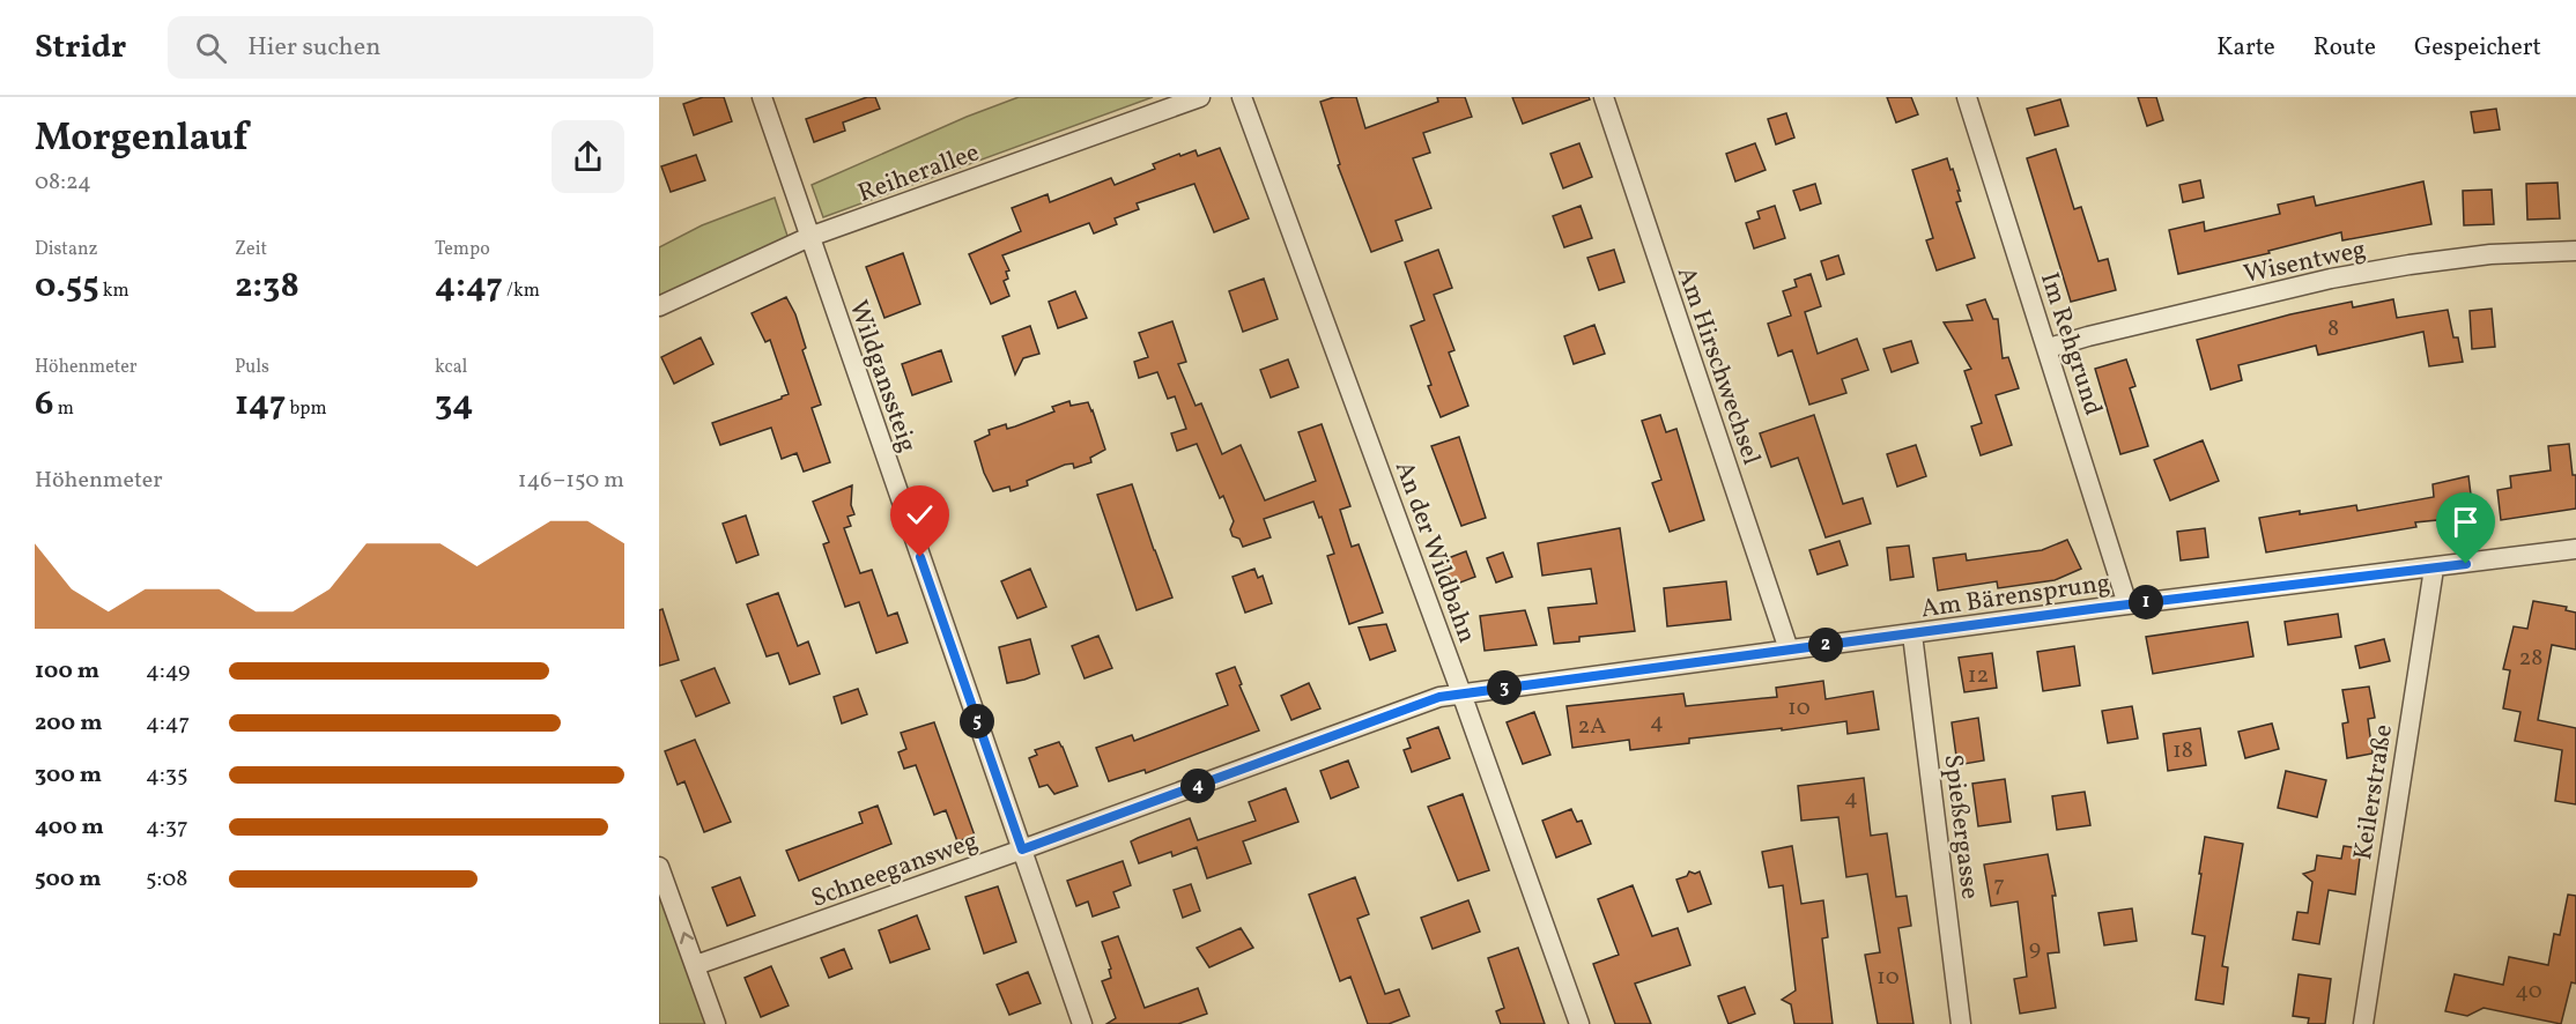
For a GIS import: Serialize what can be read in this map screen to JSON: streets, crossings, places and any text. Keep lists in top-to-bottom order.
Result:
{
  "streets": {
    "street": [
      "Reiherallee",
      "Wisentweg",
      "Im Rehgrund",
      "Am Hirschwechsel",
      "Wildganssteig",
      "An der Wildbahn",
      "Am Bärensprung",
      "Keilerstraße",
      "Spießergasse",
      "Schneegansweg"
    ]
  },
  "crossings": [
    ["Reiherallee", "Wildganssteig"],
    ["Wisentweg", "Im Rehgrund"],
    ["Im Rehgrund", "Am Bärensprung"],
    ["Am Hirschwechsel", "Am Bärensprung"],
    ["Wildganssteig", "Schneegansweg"],
    ["An der Wildbahn", "Am Bärensprung"],
    ["An der Wildbahn", "Schneegansweg"],
    ["Am Bärensprung", "Keilerstraße"],
    ["Am Bärensprung", "Spießergasse"],
    ["Am Bärensprung", "Schneegansweg"]
  ],
  "house_numbers": [
    "8",
    "28",
    "12",
    "10",
    "4",
    "2A",
    "18",
    "4",
    "7",
    "9",
    "10",
    "40"
  ],
  "page": {
    "header": "Stridr",
    "search": "Hier suchen",
    "nav": ["Karte", "Route", "Gespeichert"],
    "heading": ["Morgenlauf", "08:24"],
    "stats": [
      ["Distanz", "0.55 km"],
      ["Zeit", "2:38"],
      ["Tempo", "4:47 /km"],
      ["Höhenmeter", "6 m"],
      ["Puls", "147 bpm"],
      ["kcal", "34"]
    ],
    "chart": ["Höhenmeter", "146–150 m"],
    "pins": [
      "1",
      "2",
      "3",
      "5",
      "4"
    ],
    "list": [
      {
        "name": "100 m",
        "note": "4:49"
      },
      {
        "name": "200 m",
        "note": "4:47"
      },
      {
        "name": "300 m",
        "note": "4:35"
      },
      {
        "name": "400 m",
        "note": "4:37"
      },
      {
        "name": "500 m",
        "note": "5:08"
      }
    ]
  }
}
